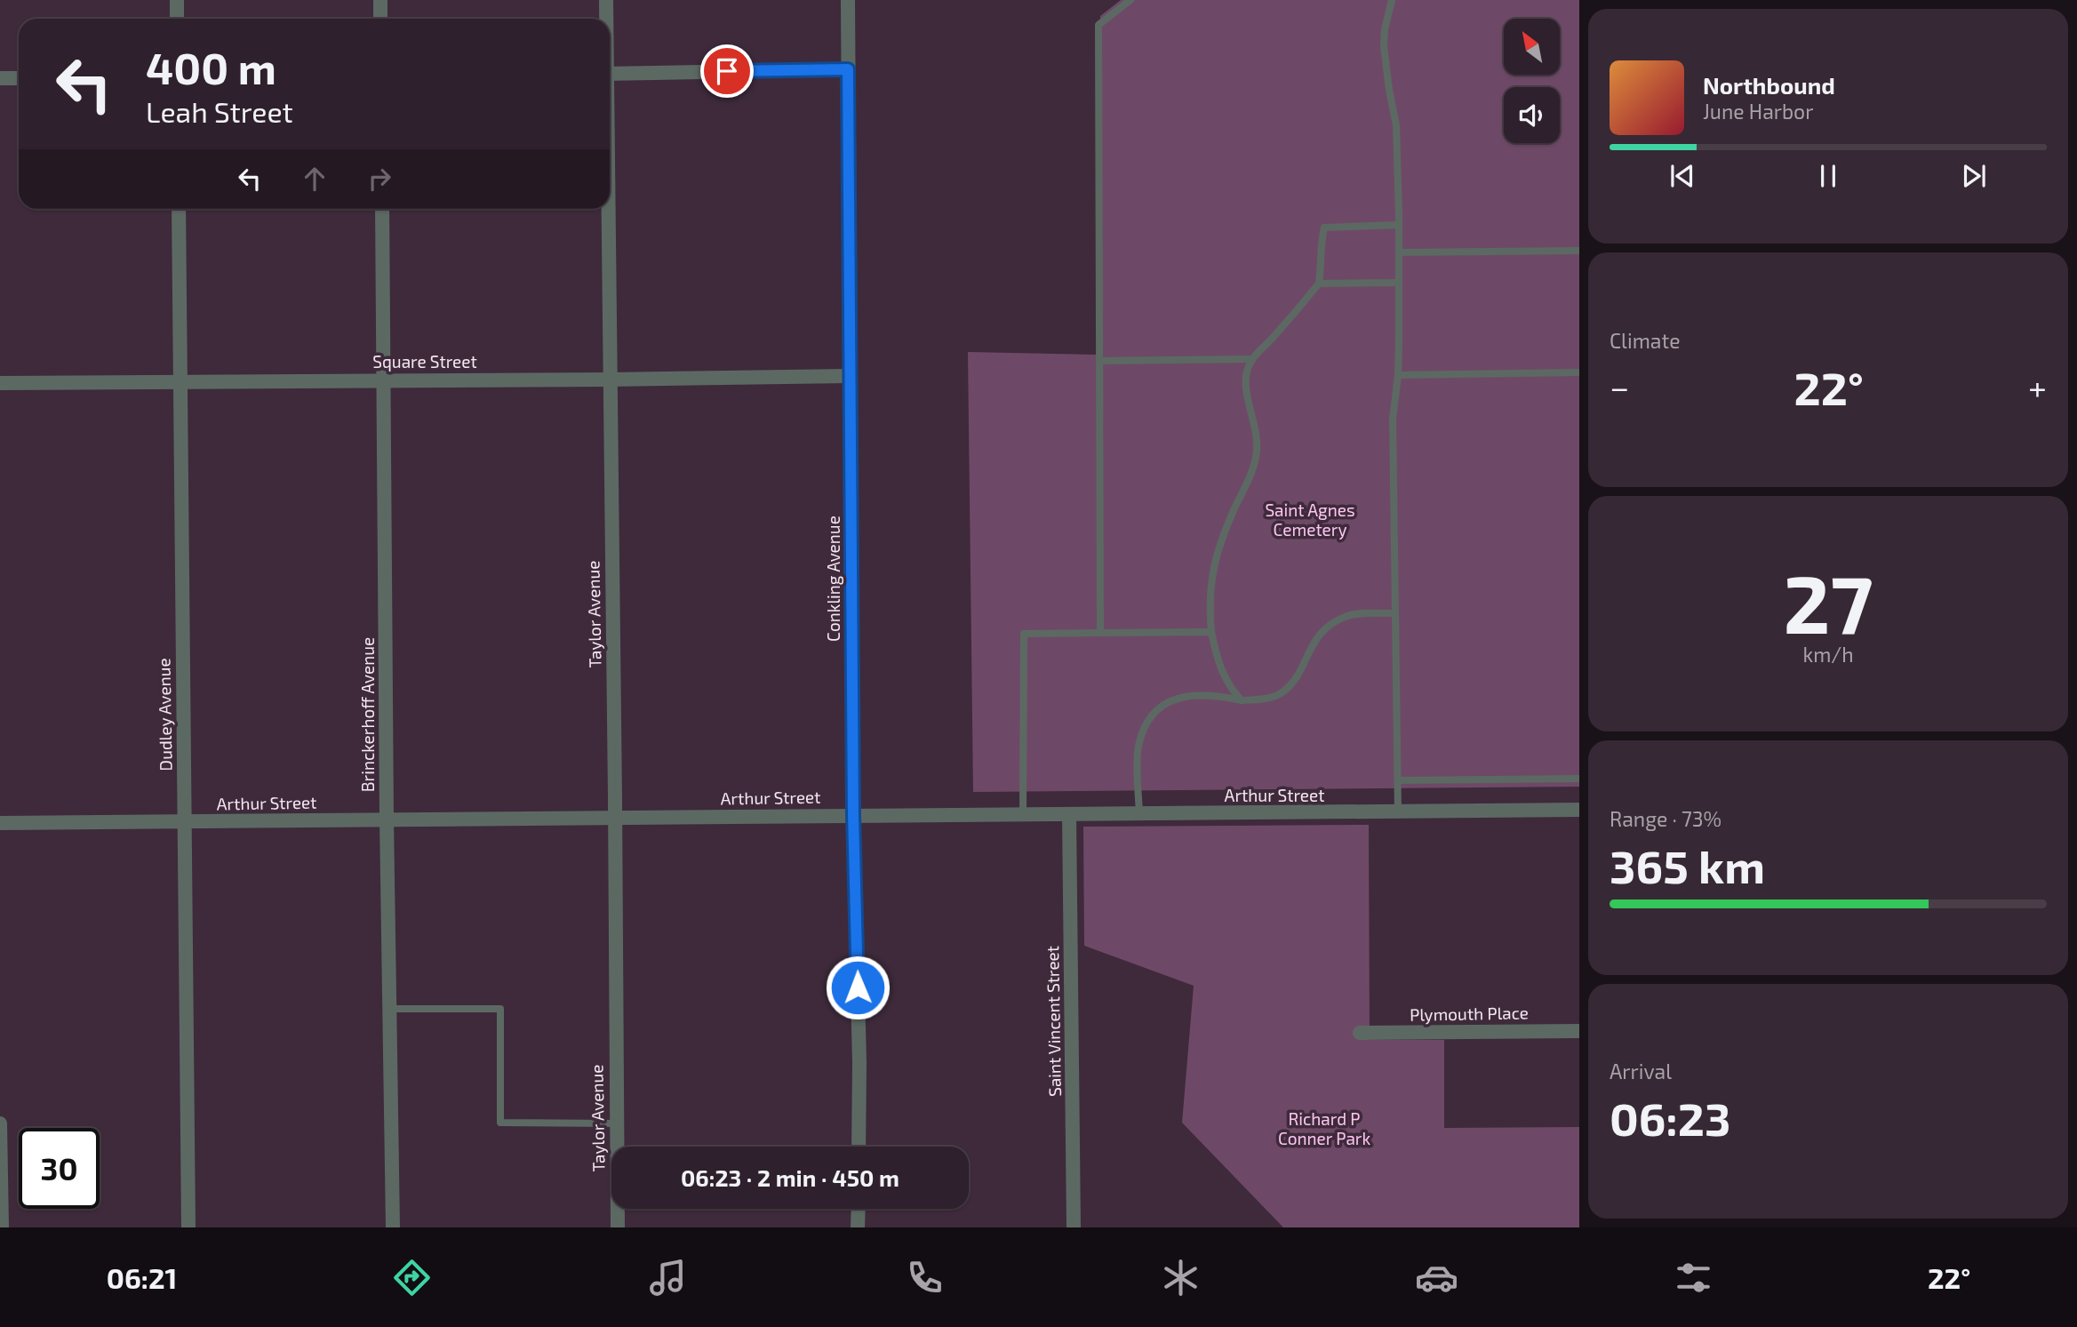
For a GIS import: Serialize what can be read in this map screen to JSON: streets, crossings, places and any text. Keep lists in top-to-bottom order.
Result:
{
  "streets": {
    "street": [
      "Square Street",
      "Conkling Avenue",
      "Taylor Avenue",
      "Dudley Avenue",
      "Brinckerhoff Avenue",
      "Arthur Street",
      "Plymouth Place",
      "Saint Vincent Street"
    ]
  },
  "crossings": [
    ["Square Street", "Conkling Avenue"],
    ["Square Street", "Taylor Avenue"],
    ["Square Street", "Dudley Avenue"],
    ["Square Street", "Brinckerhoff Avenue"],
    ["Conkling Avenue", "Arthur Street"],
    ["Taylor Avenue", "Arthur Street"],
    ["Dudley Avenue", "Arthur Street"],
    ["Brinckerhoff Avenue", "Arthur Street"],
    ["Arthur Street", "Saint Vincent Street"]
  ],
  "parks": ["Saint Agnes Cemetery", "Richard P Conner Park"],
  "north": "top left",
  "page": {
    "turn": ["400 m", "Leah Street"],
    "song": ["Northbound", "June Harbor"],
    "tile": [
      "Climate",
      ["27", "km/h"],
      ["Range · 73%", "365 km"],
      ["Arrival", "06:23"]
    ],
    "heat": ["−", "22°", "+"],
    "limit": "30",
    "trip": "06:23 · 2 min · 450 m",
    "tabs": ["06:21", "22°"]
  }
}
